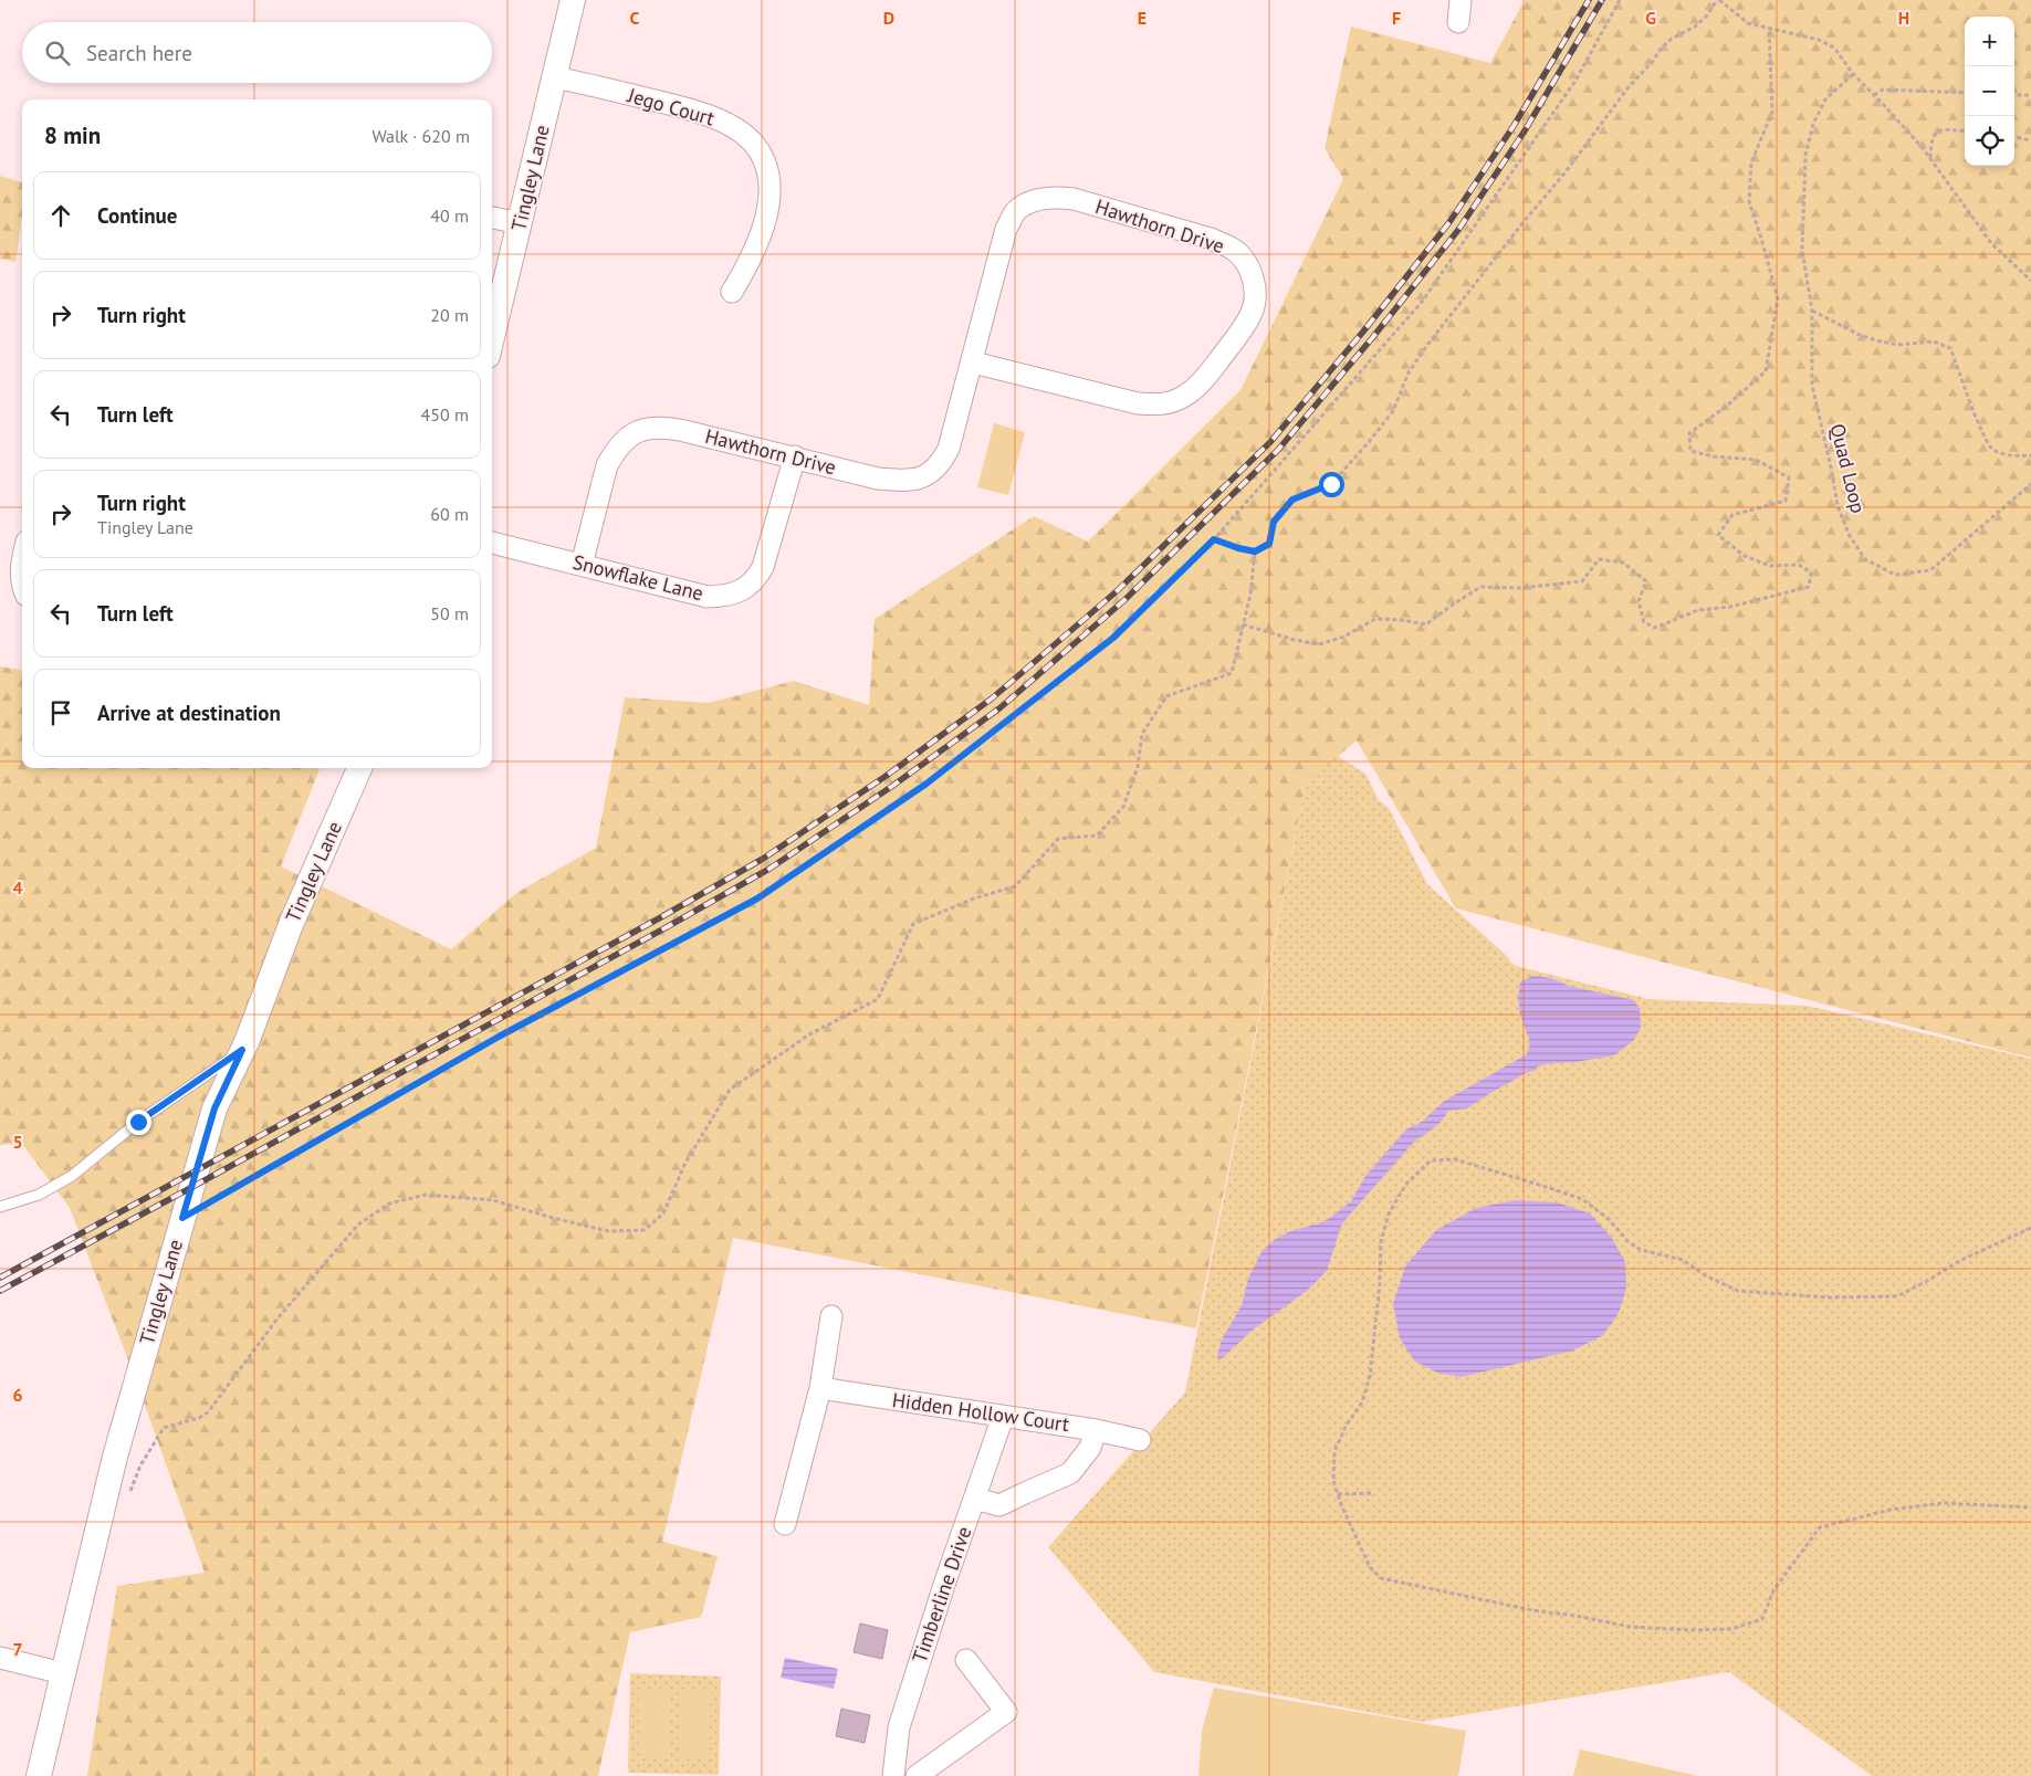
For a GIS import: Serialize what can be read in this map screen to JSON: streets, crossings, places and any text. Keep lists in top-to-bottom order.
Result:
{
  "streets": {
    "street": [
      "Jego Court",
      "Tingley Lane",
      "Hawthorn Drive",
      "Snowflake Lane",
      "Hidden Hollow Court",
      "Timberline Drive"
    ],
    "path": ["Quad Loop"]
  },
  "crossings": [
    ["Jego Court", "Tingley Lane"],
    ["Hawthorn Drive", "Snowflake Lane"],
    ["Hidden Hollow Court", "Timberline Drive"]
  ],
  "page": {
    "map_buttons": ["+", "−"],
    "search": "Search here",
    "heading": ["8 min", "Walk · 620 m"],
    "list": [
      ["Continue", "40 m"],
      ["Turn right", "20 m"],
      ["Turn left", "450 m"],
      ["Turn right", "Tingley Lane", "60 m"],
      ["Turn left", "50 m"],
      "Arrive at destination"
    ]
  },
  "grid": {
    "columns": [
      "C",
      "D",
      "E",
      "F",
      "G",
      "H"
    ],
    "rows": [
      "4",
      "5",
      "6",
      "7"
    ]
  }
}
